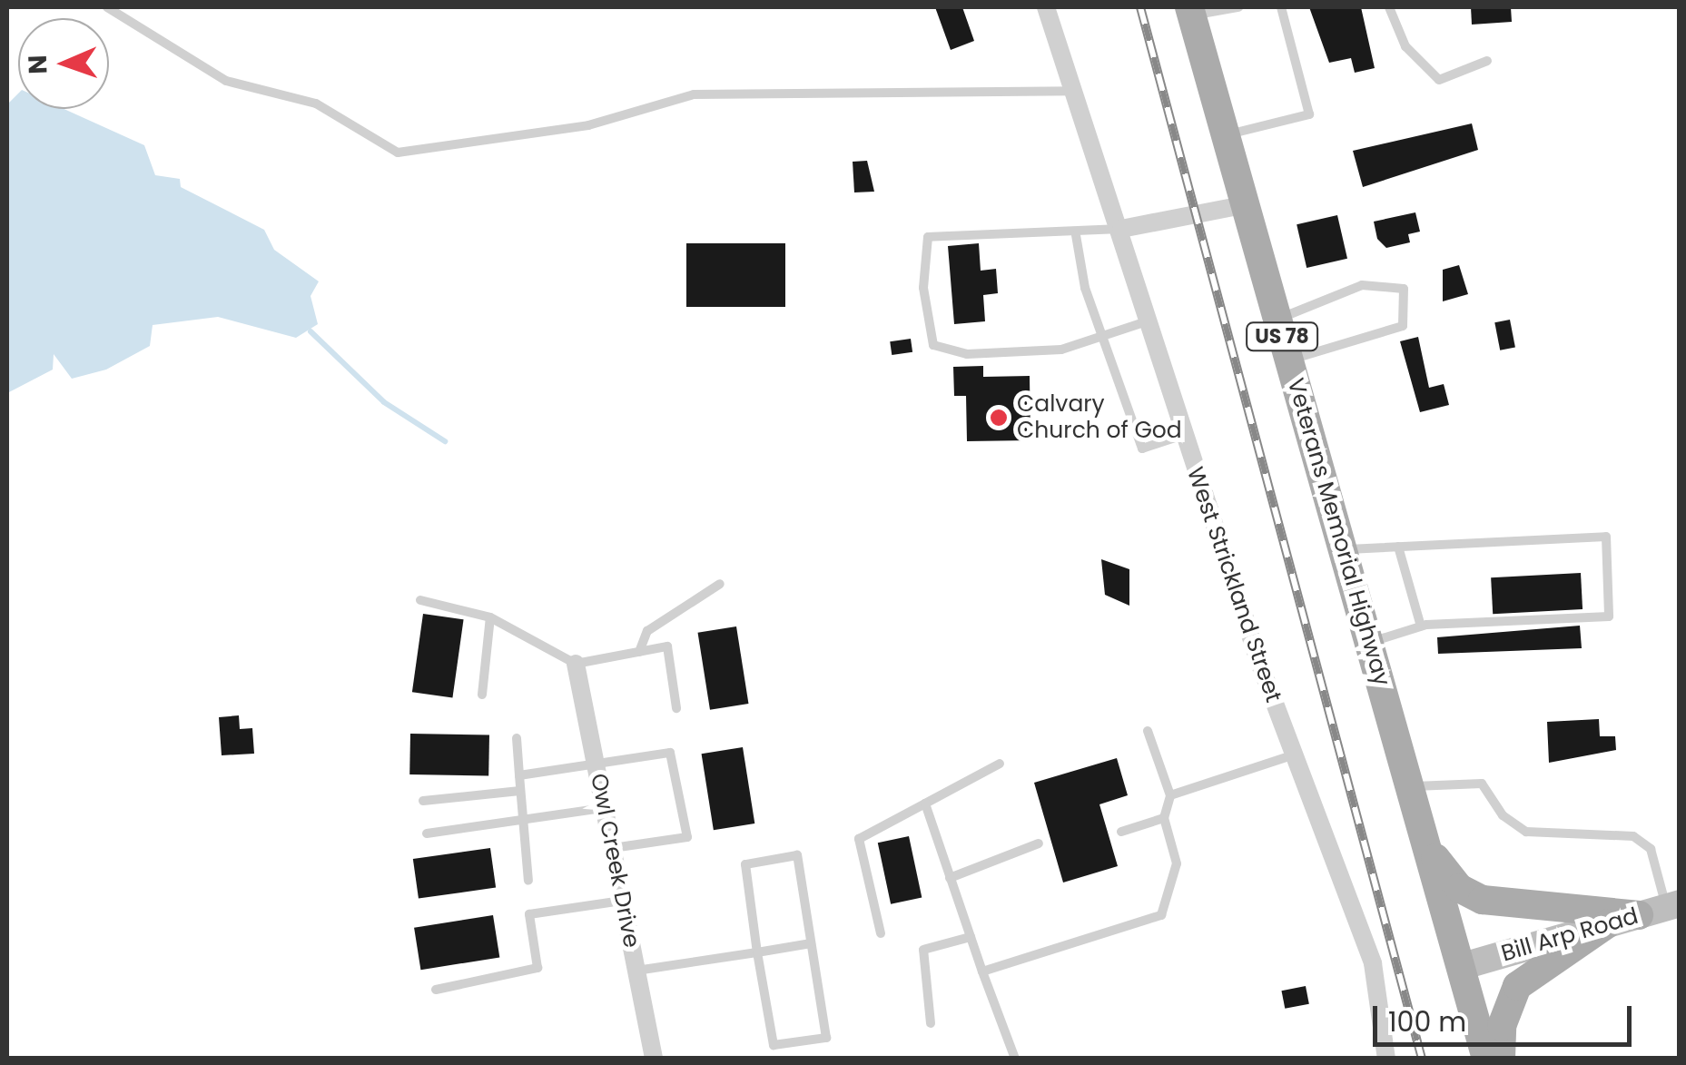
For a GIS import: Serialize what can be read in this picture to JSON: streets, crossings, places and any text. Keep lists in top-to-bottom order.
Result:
{
  "streets": {
    "main road": ["US 78", "Veterans Memorial Highway", "Bill Arp Road"],
    "street": ["West Strickland Street", "Owl Creek Drive"]
  },
  "crossings": [
    ["Veterans Memorial Highway", "Bill Arp Road"]
  ],
  "places": ["Calvary Church of God"],
  "scale_bar": "100 m",
  "north": "left"
}
